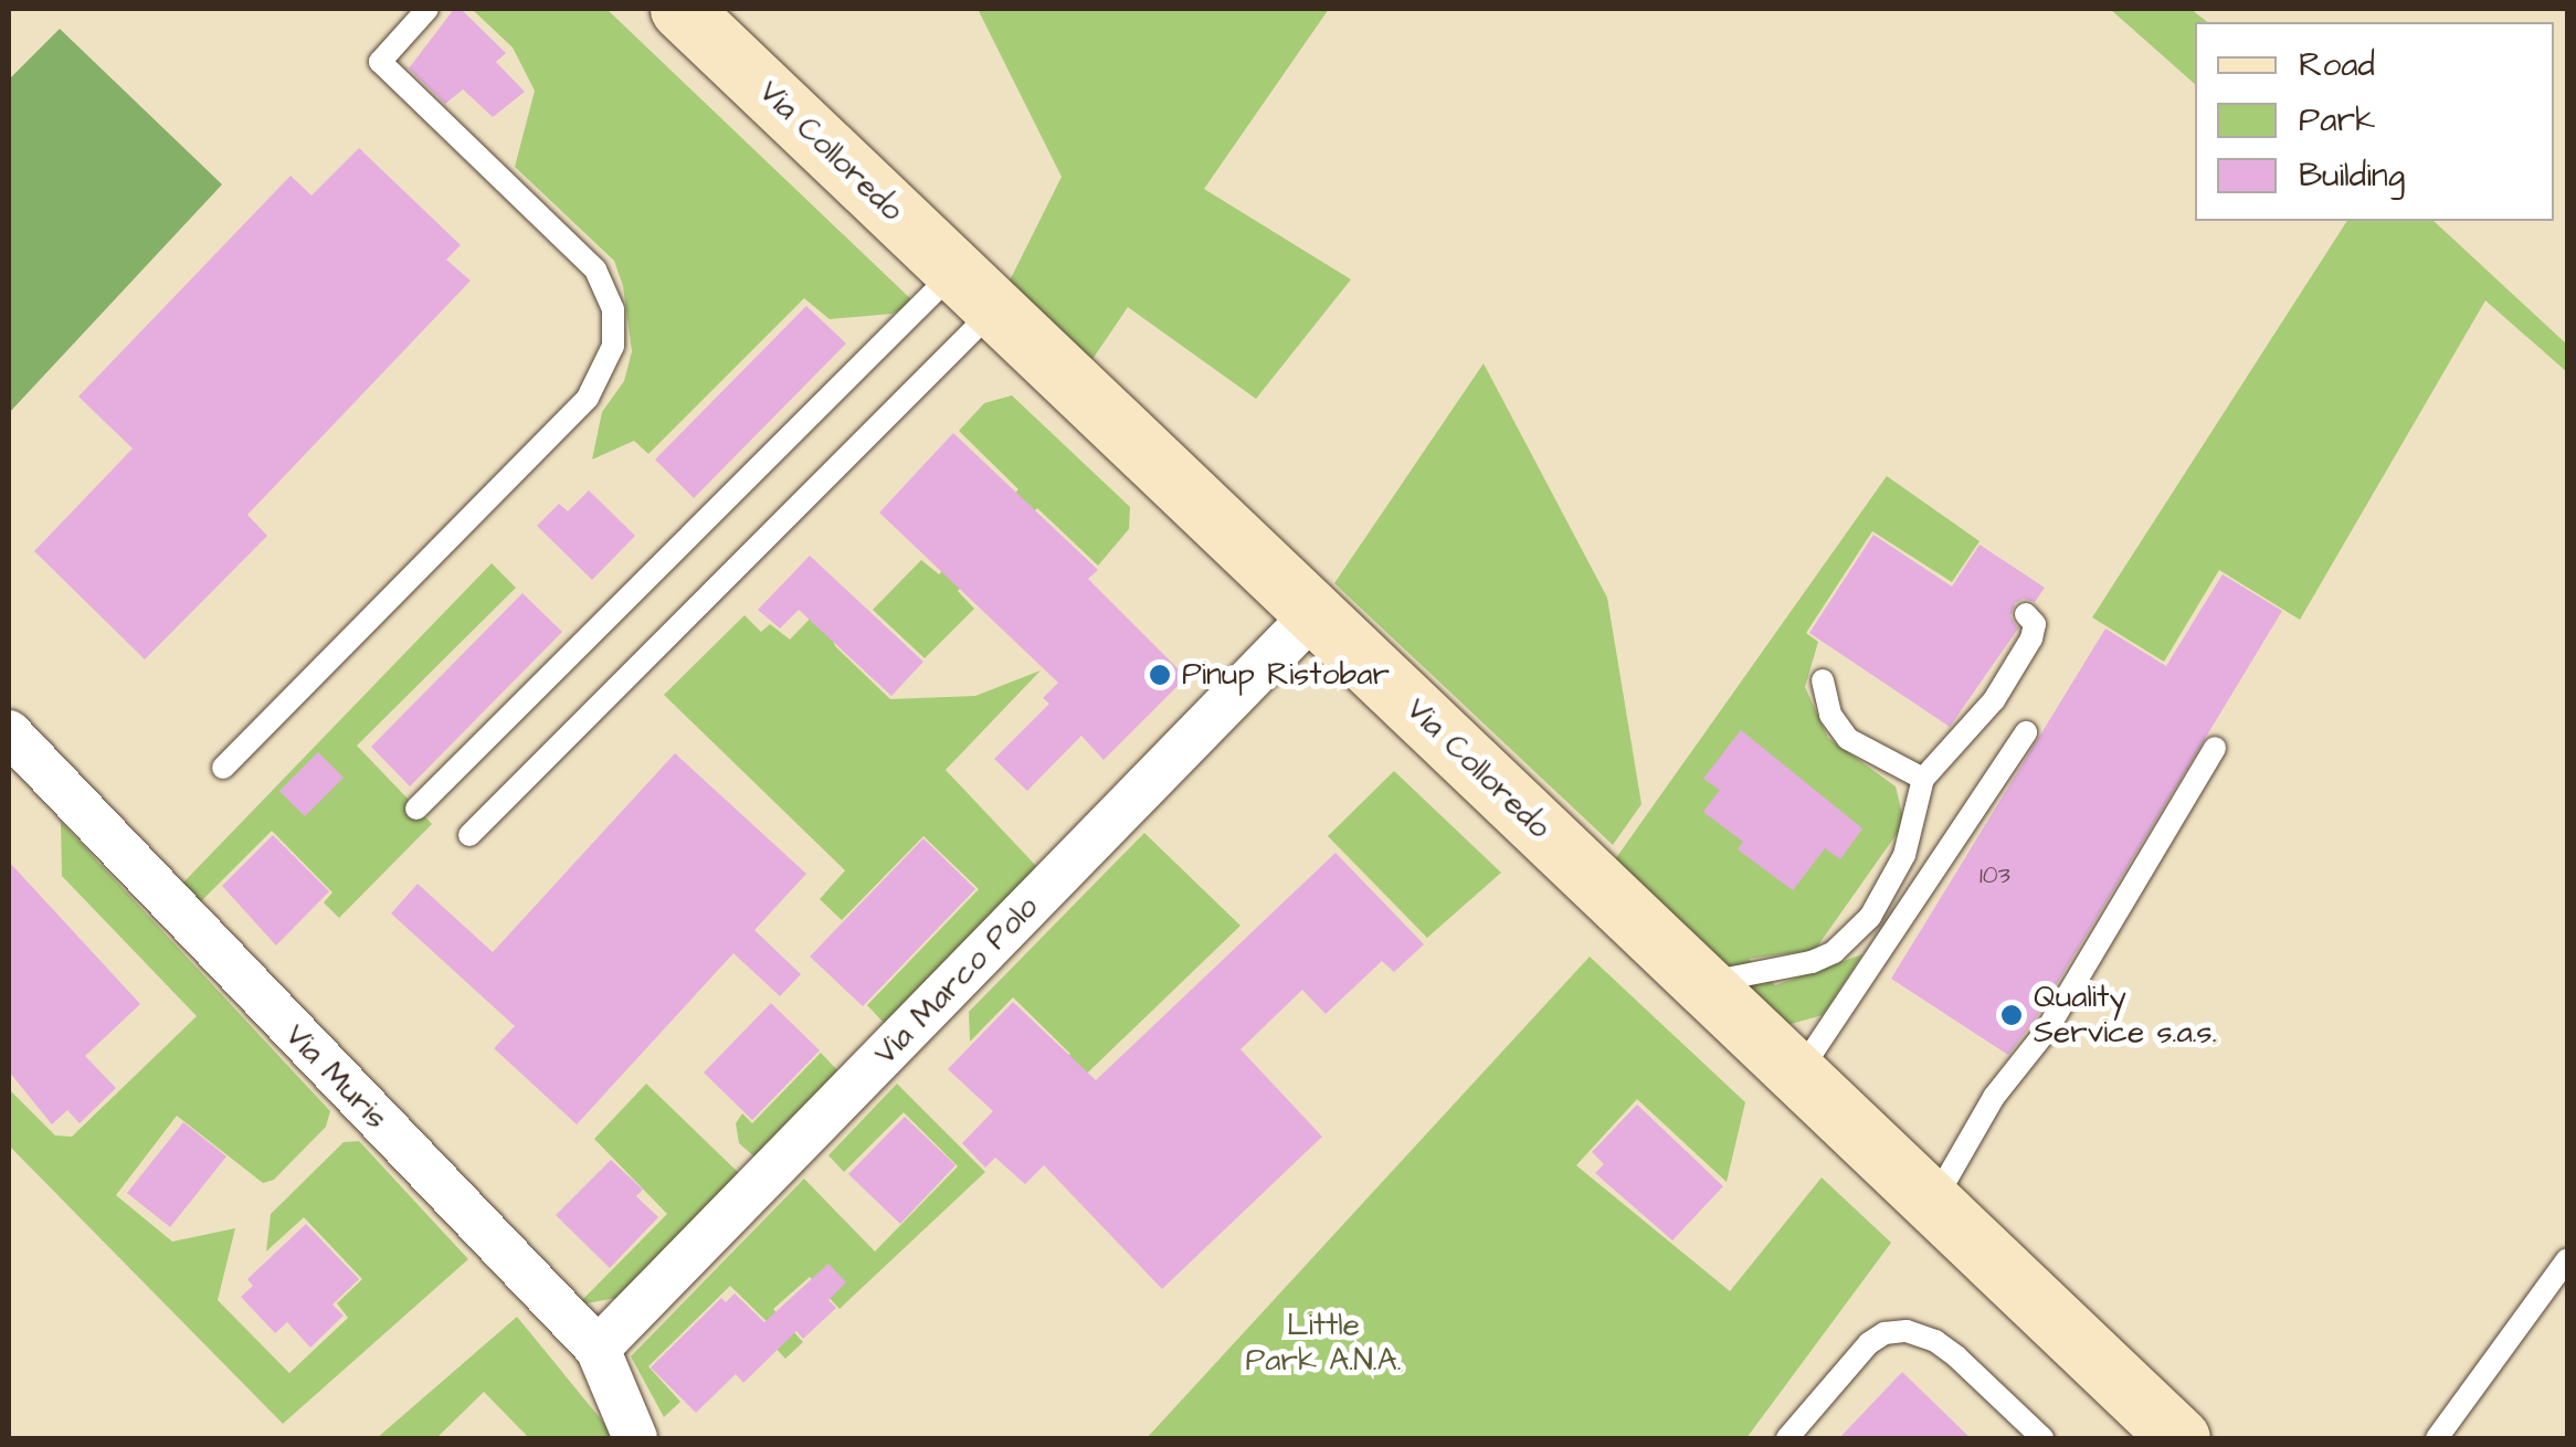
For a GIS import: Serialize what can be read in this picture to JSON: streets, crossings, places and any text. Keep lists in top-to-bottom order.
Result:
{
  "streets": {
    "main road": ["Via Colloredo"],
    "street": ["Via Marco Polo", "Via Muris"]
  },
  "crossings": [
    ["Via Colloredo", "Via Marco Polo"],
    ["Via Marco Polo", "Via Muris"]
  ],
  "parks": ["Little Park A.N.A."],
  "places": ["Pinup Ristobar", "Quality Service s.a.s."],
  "house_numbers": ["103"],
  "legend": ["Road", "Park", "Building"]
}
